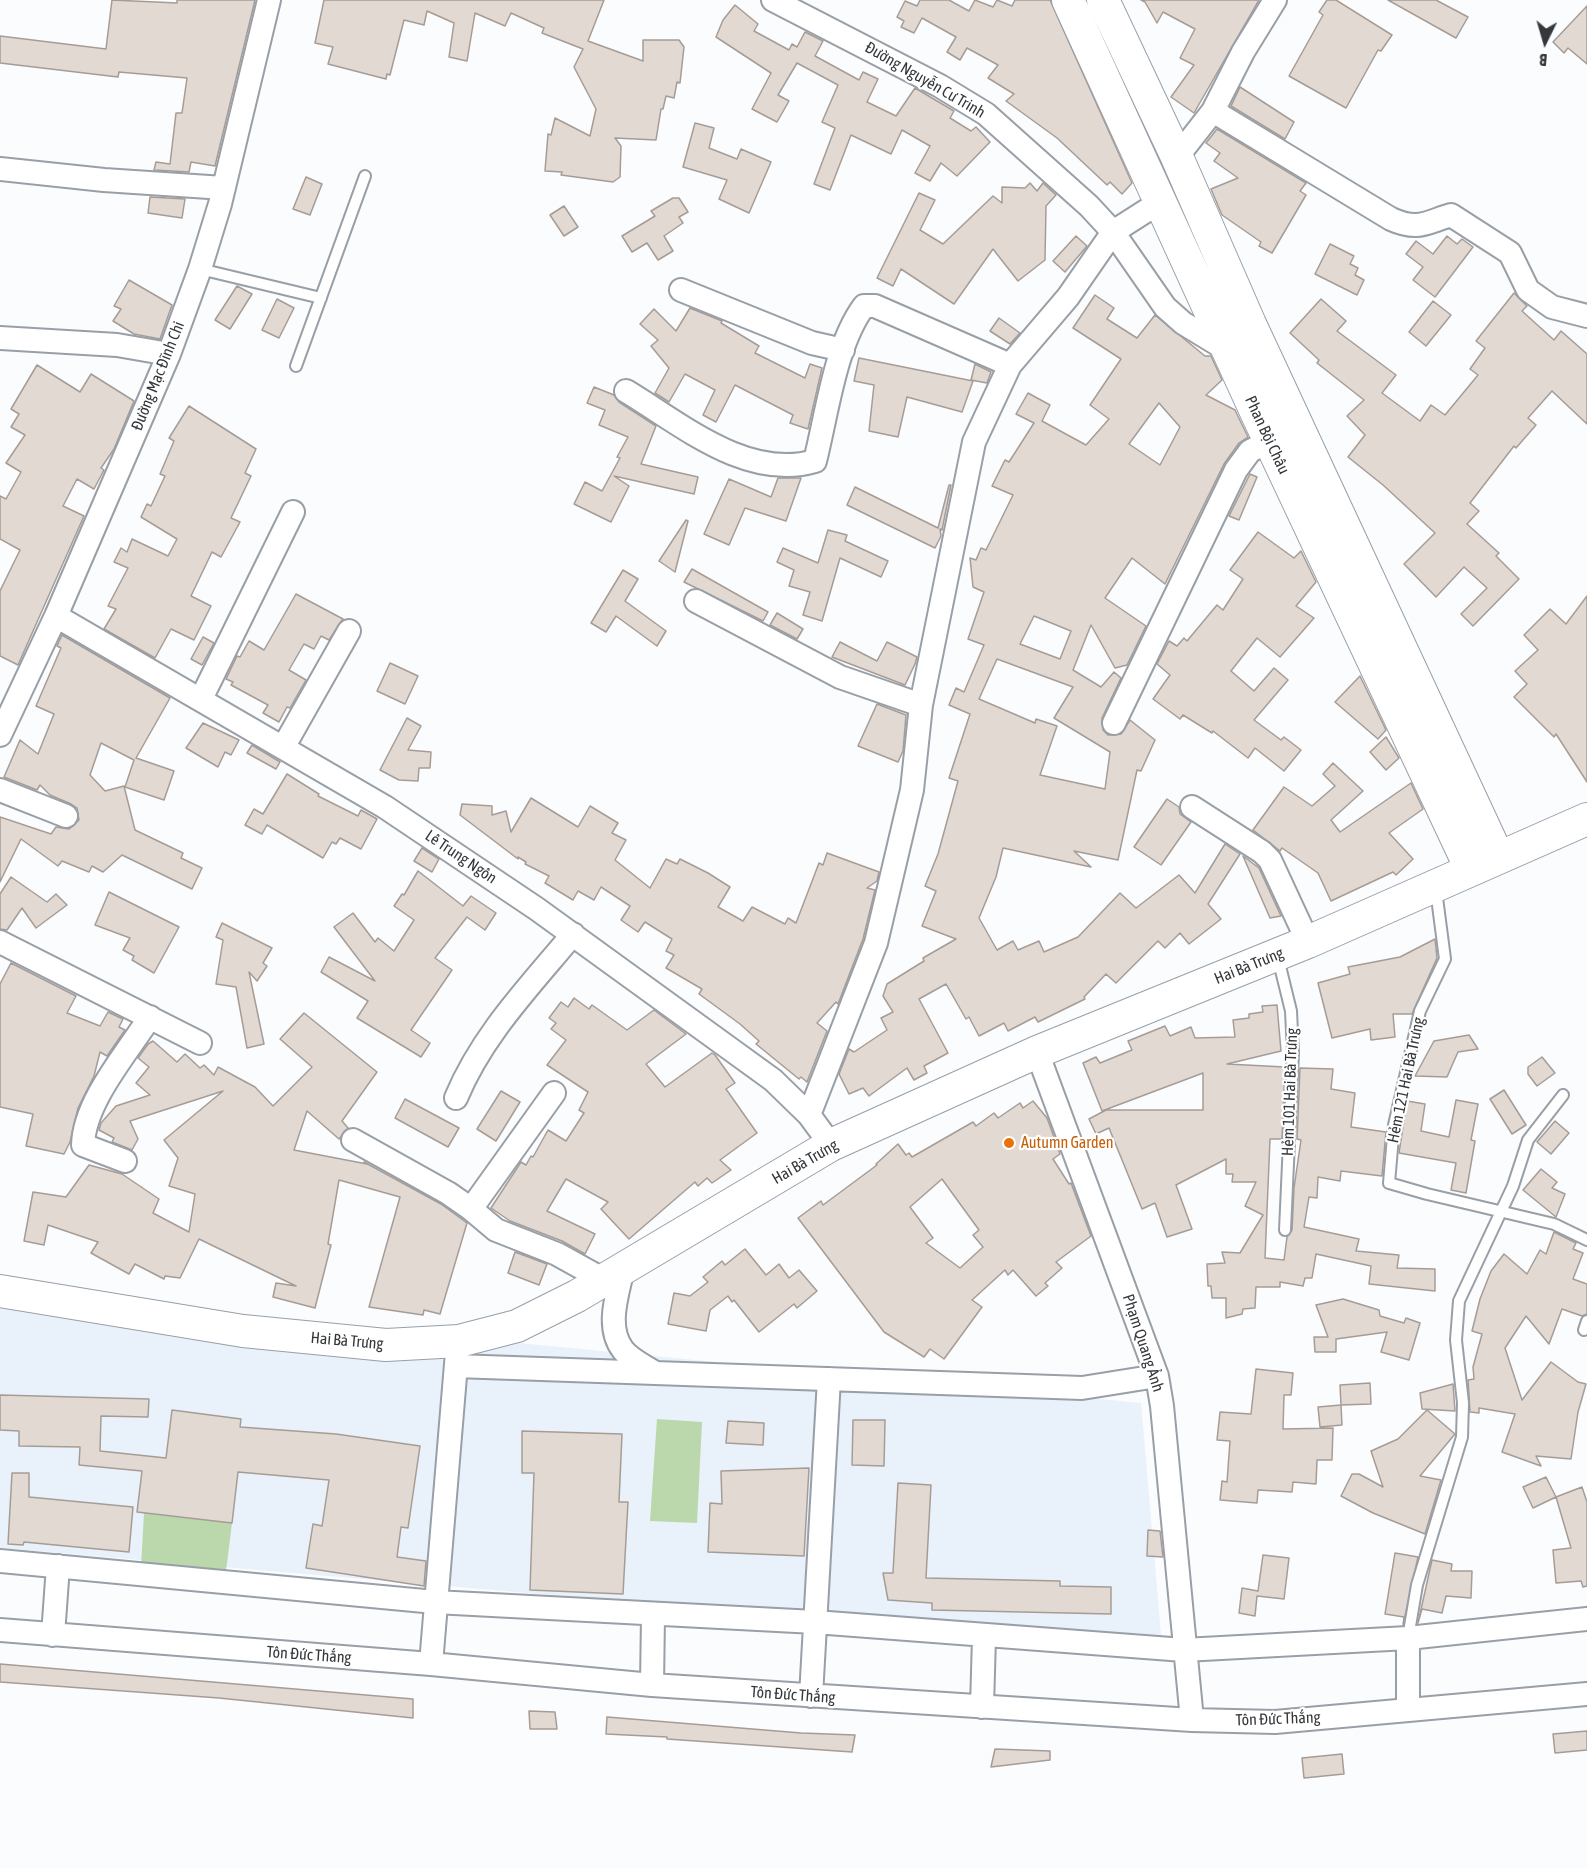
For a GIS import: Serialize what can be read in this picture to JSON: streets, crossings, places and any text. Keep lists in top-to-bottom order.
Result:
{
  "streets": {
    "street": [
      "Đường Nguyễn Cư Trinh",
      "Đường Mạc Đĩnh Chi",
      "Phan Bội Châu",
      "Lê Trung Ngôn",
      "Hai Bà Trưng",
      "Phạm Quang Ảnh",
      "Tôn Đức Thắng"
    ],
    "lane": ["Hẻm 121 Hai Bà Trưng", "Hẻm 101 Hai Bà Trưng"]
  },
  "crossings": [
    ["Đường Nguyễn Cư Trinh", "Phan Bội Châu"],
    ["Đường Mạc Đĩnh Chi", "Lê Trung Ngôn"],
    ["Phan Bội Châu", "Hai Bà Trưng"],
    ["Lê Trung Ngôn", "Hai Bà Trưng"],
    ["Hai Bà Trưng", "Hẻm 121 Hai Bà Trưng"],
    ["Hai Bà Trưng", "Hẻm 101 Hai Bà Trưng"],
    ["Hai Bà Trưng", "Phạm Quang Ảnh"],
    ["Phạm Quang Ảnh", "Tôn Đức Thắng"]
  ],
  "places": ["Autumn Garden"],
  "north": "bottom"
}
